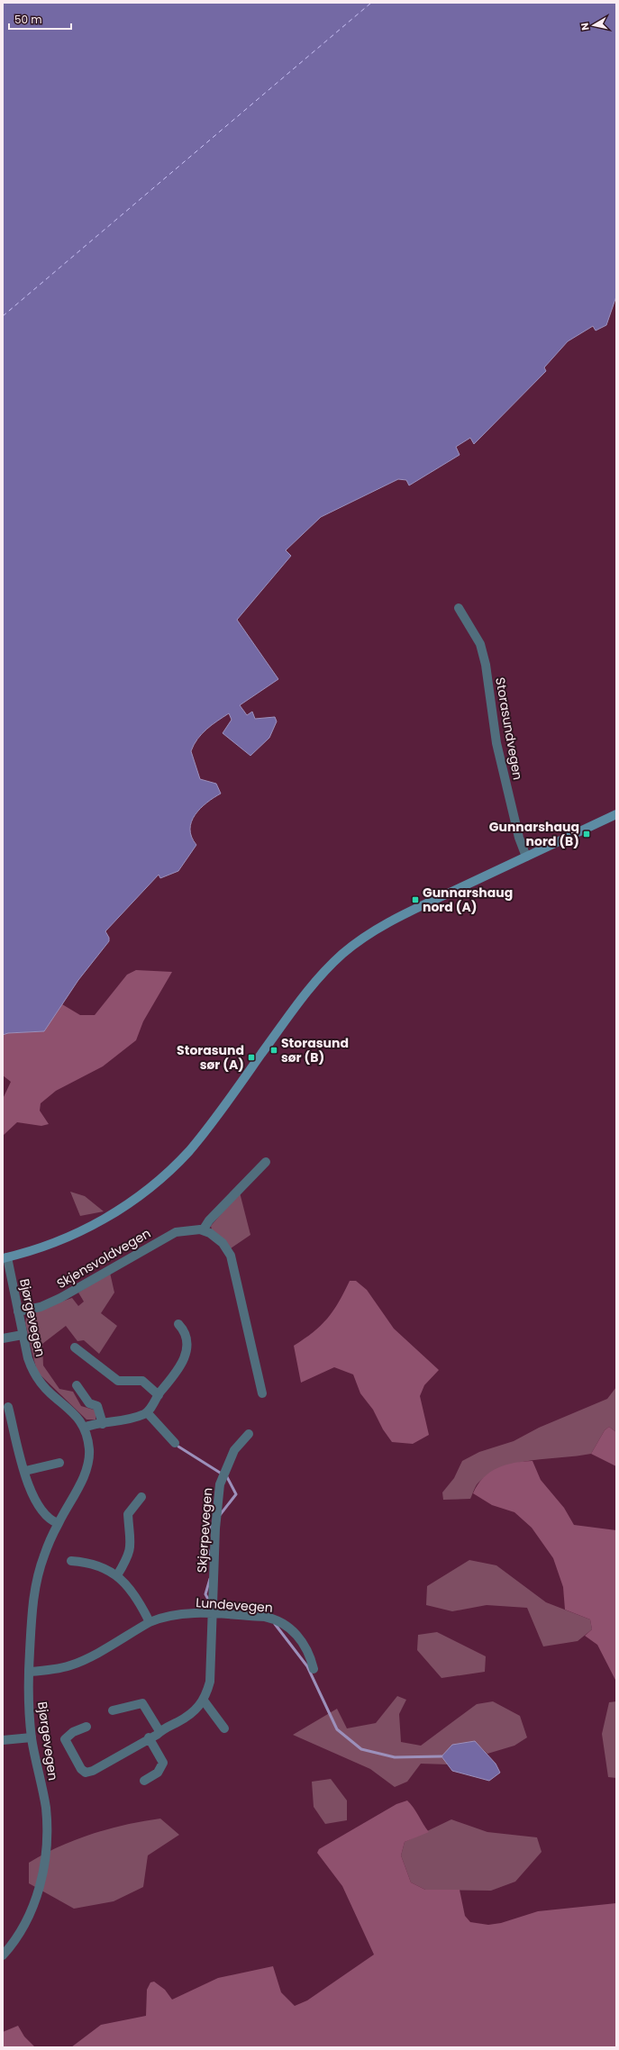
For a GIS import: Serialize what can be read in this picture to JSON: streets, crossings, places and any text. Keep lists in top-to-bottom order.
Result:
{
  "streets": {
    "street": [
      "Storasundvegen",
      "Skjensvoldvegen",
      "Bjørgevegen",
      "Skjerpevegen",
      "Lundevegen"
    ]
  },
  "crossings": [
    ["Skjensvoldvegen", "Bjørgevegen"],
    ["Bjørgevegen", "Lundevegen"],
    ["Skjerpevegen", "Lundevegen"]
  ],
  "places": {
    "transit": [
      "Gunnarshaug nord (B)",
      "Gunnarshaug nord (A)",
      "Storasund sør (B)",
      "Storasund sør (A)"
    ]
  },
  "scale_bar": "50 m",
  "north": "left"
}
